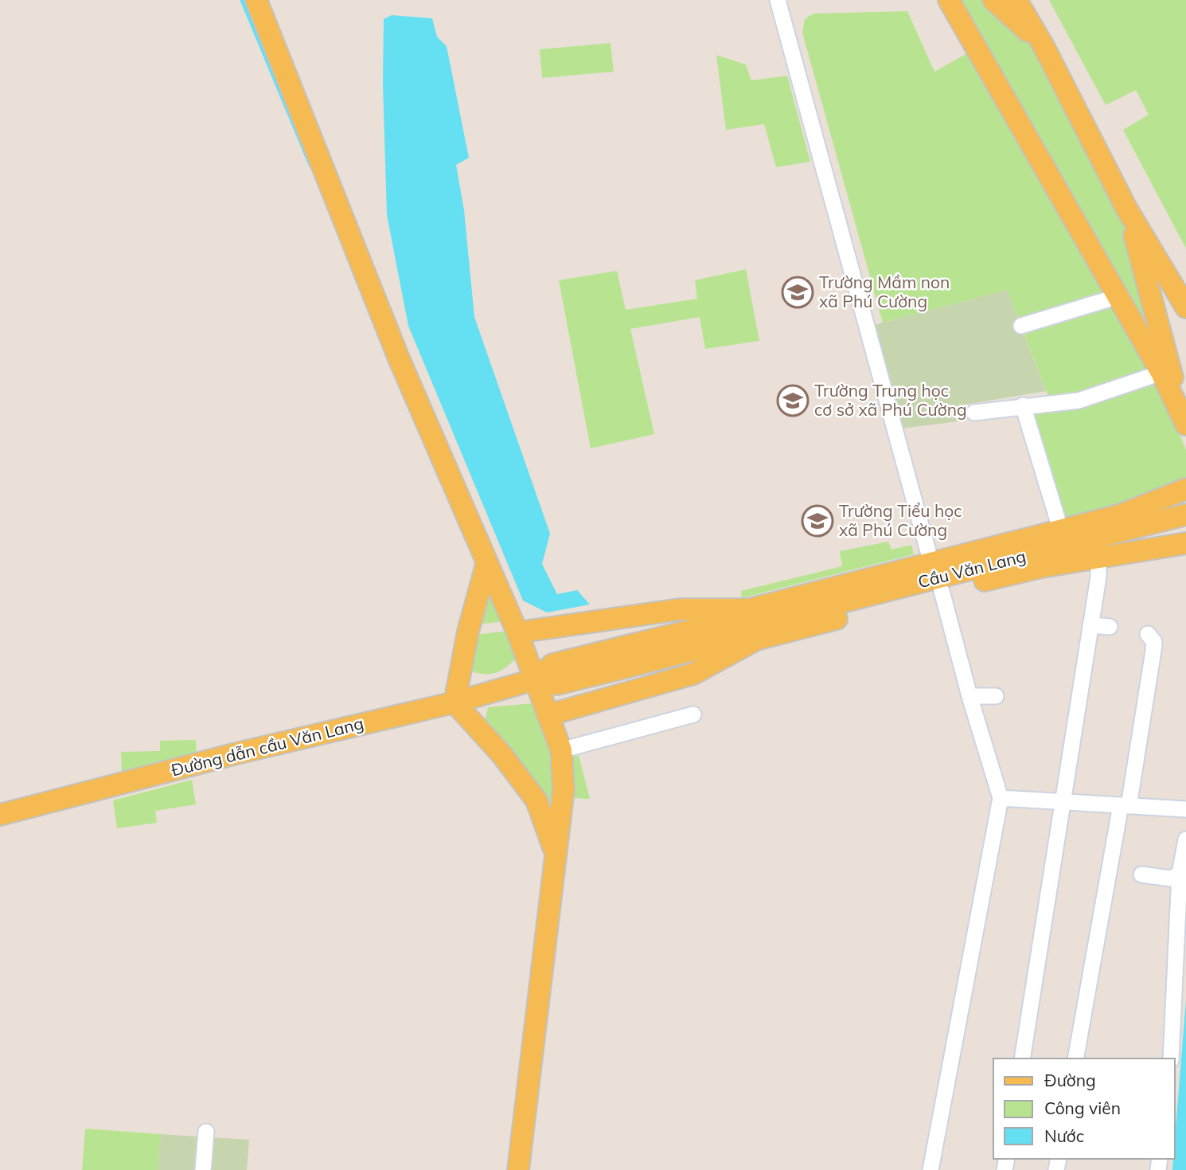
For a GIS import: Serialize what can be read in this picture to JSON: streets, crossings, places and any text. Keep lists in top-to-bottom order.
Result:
{
  "streets": {
    "main road": ["Cầu Văn Lang", "Đường dẫn cầu Văn Lang"]
  },
  "places": {
    "school or university": ["Trường Mầm non xã Phú Cường", "Trường Trung học cơ sở xã Phú Cường", "Trường Tiểu học xã Phú Cường"]
  },
  "legend": ["Đường", "Công viên", "Nước"]
}
